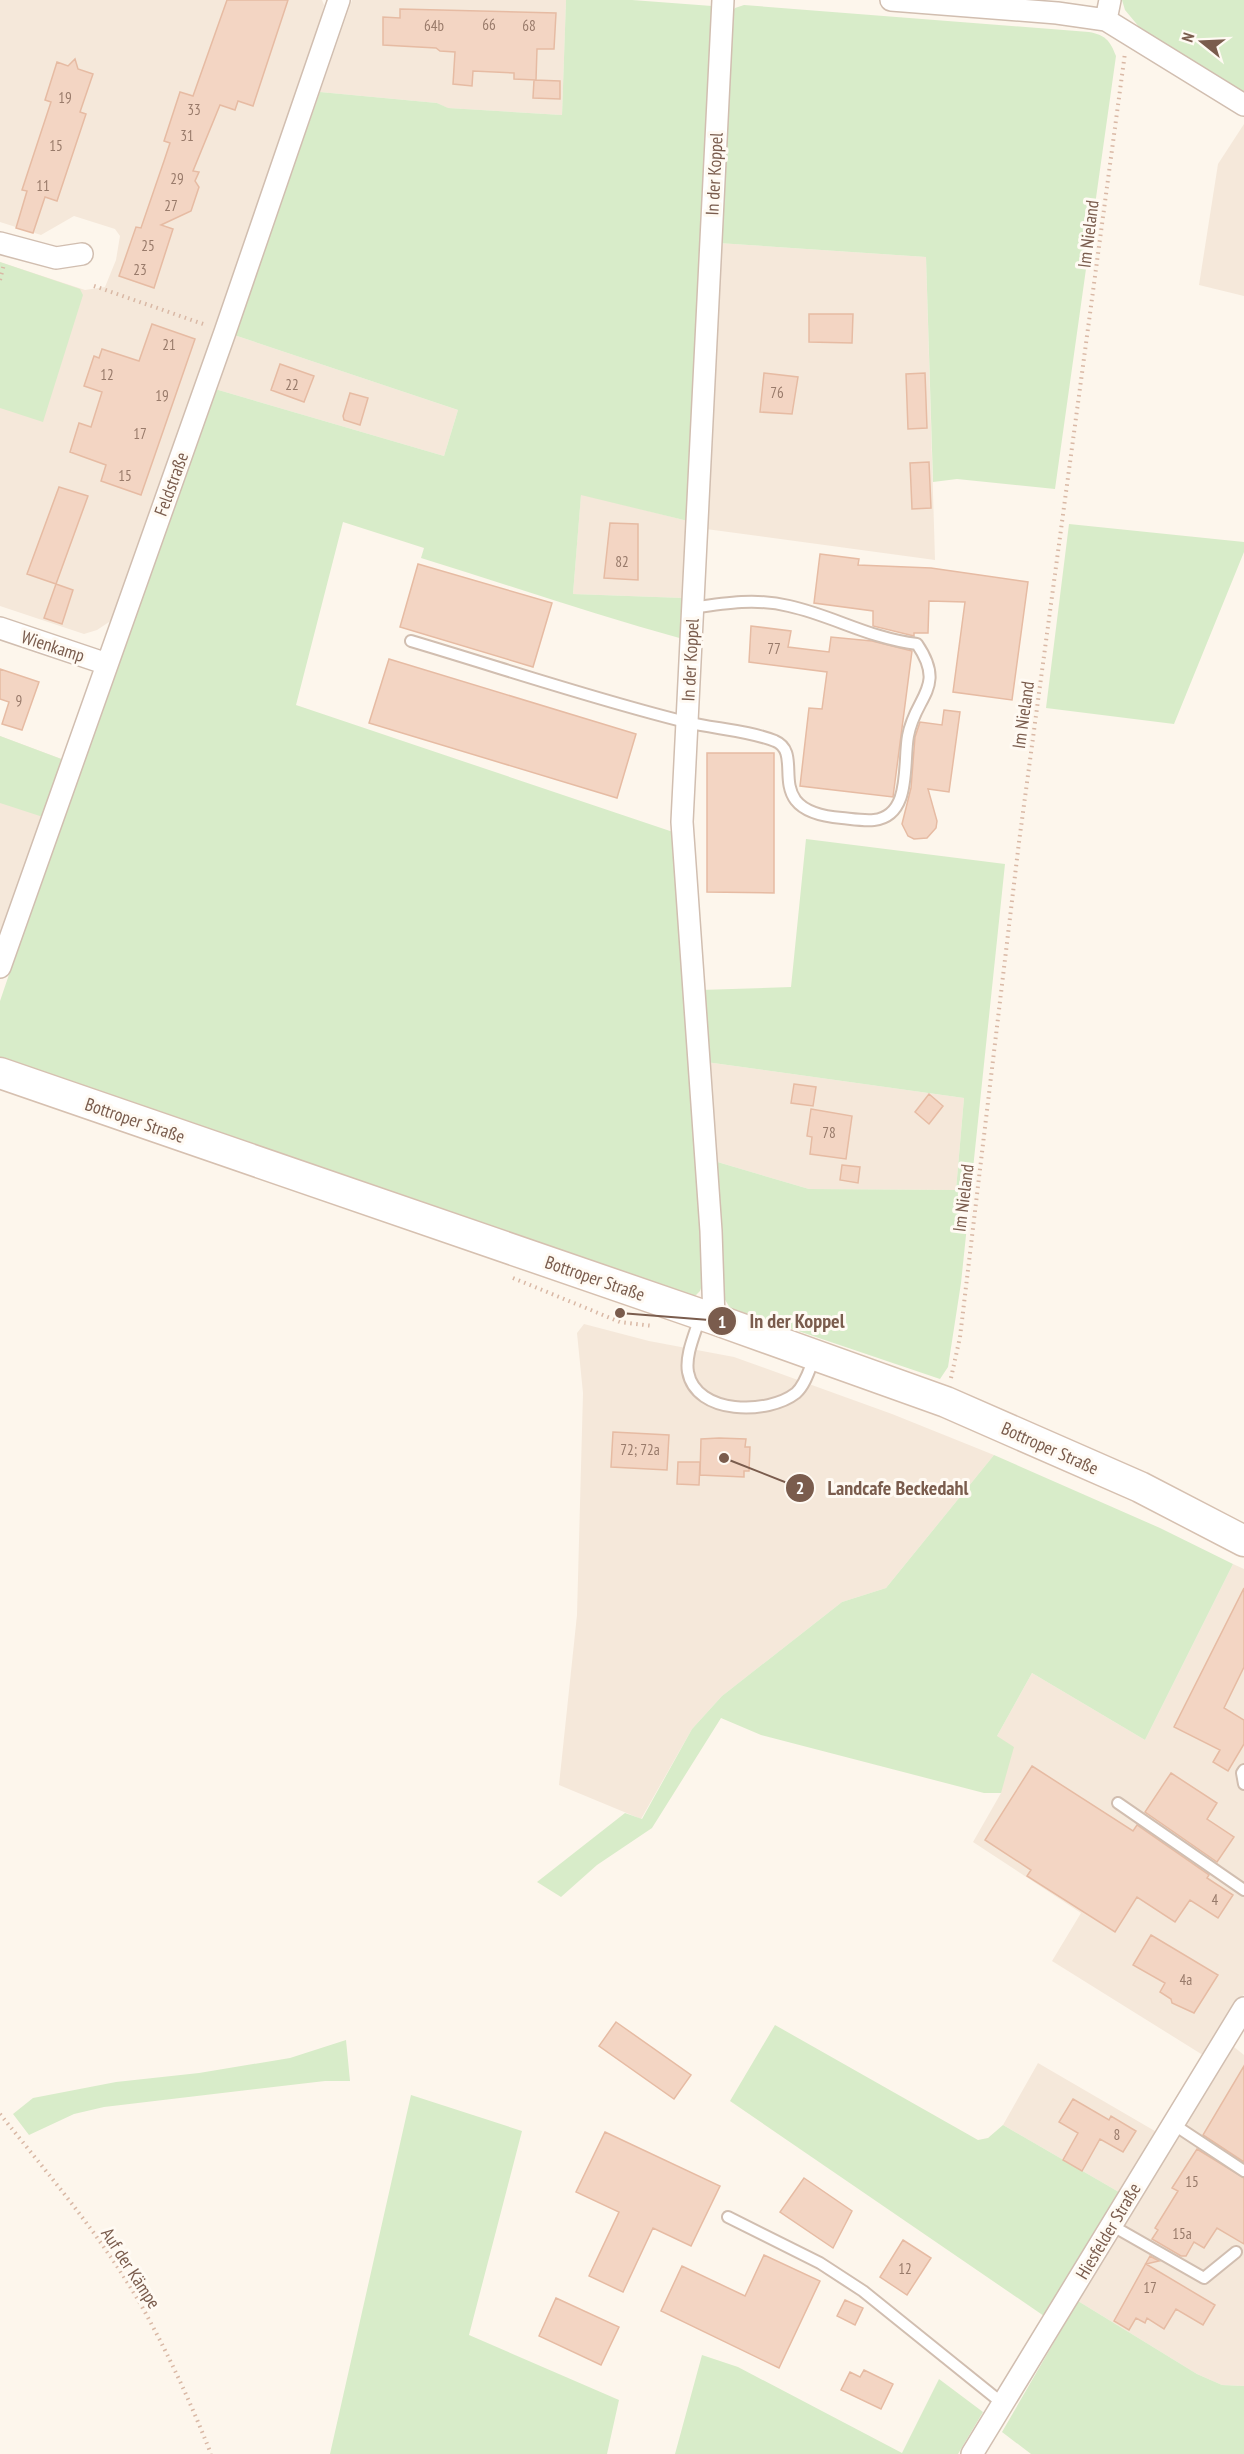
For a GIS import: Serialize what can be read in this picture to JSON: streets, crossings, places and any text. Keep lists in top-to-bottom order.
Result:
{
  "streets": {
    "main road": ["Bottroper Straße"],
    "street": [
      "In der Koppel",
      "Feldstraße",
      "Wienkamp",
      "Hiesfelder Straße"
    ],
    "path": ["Im Nieland", "Auf der Kämpe"]
  },
  "crossings": [
    ["In der Koppel", "Bottroper Straße"],
    ["Im Nieland", "Bottroper Straße"],
    ["Feldstraße", "Wienkamp"]
  ],
  "places": ["In der Koppel", "Landcafe Beckedahl"],
  "house_numbers": [
    "66",
    "64b",
    "68",
    "19",
    "33",
    "31",
    "15",
    "29",
    "11",
    "27",
    "25",
    "23",
    "21",
    "12",
    "22",
    "76",
    "19",
    "17",
    "15",
    "82",
    "77",
    "9",
    "78",
    "72; 72a",
    "4",
    "4a",
    "8",
    "15",
    "15a",
    "12",
    "17"
  ],
  "north": "left"
}
